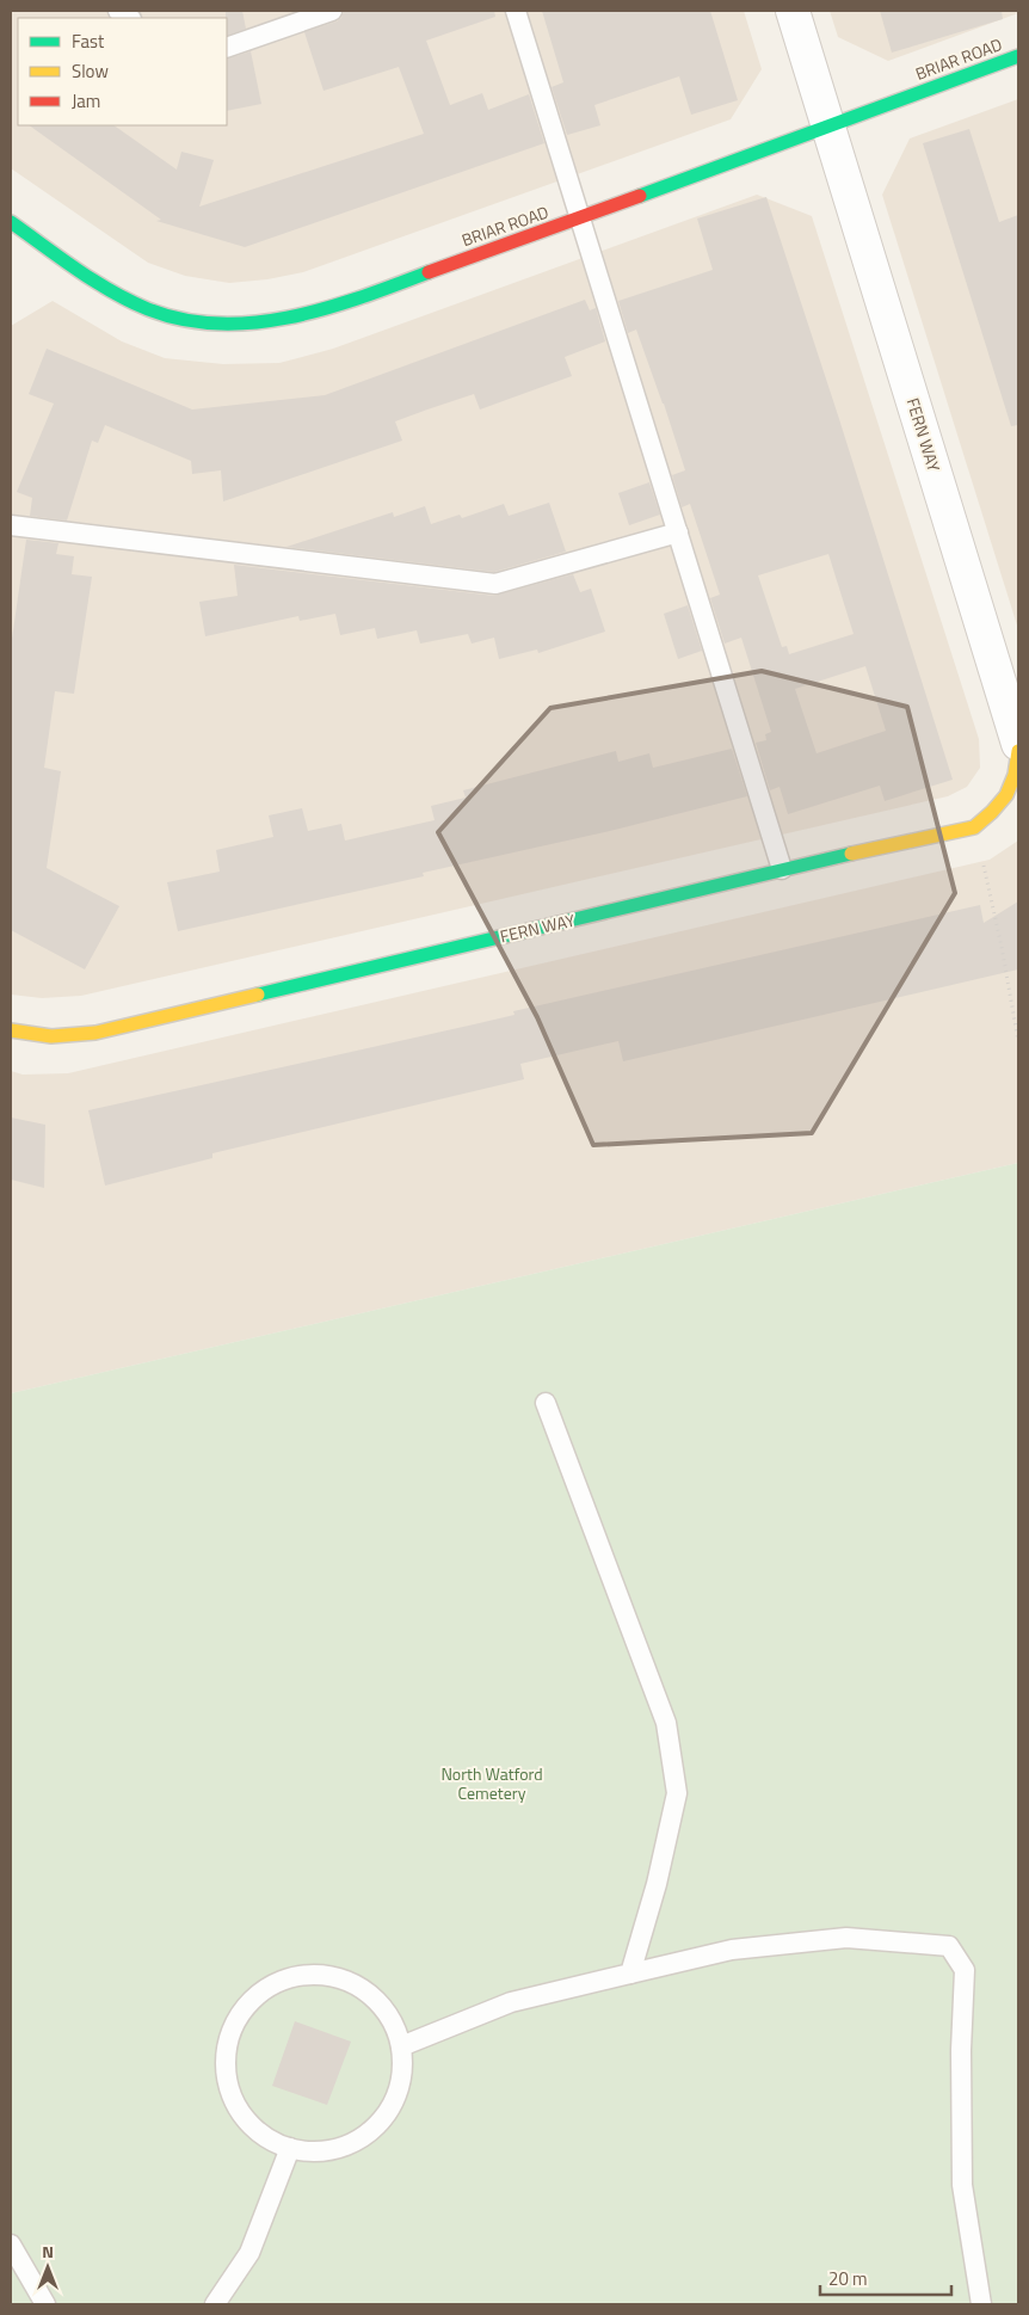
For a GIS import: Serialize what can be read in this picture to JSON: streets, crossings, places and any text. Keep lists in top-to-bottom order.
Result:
{
  "streets": {
    "street": ["BRIAR ROAD", "FERN WAY"]
  },
  "crossings": [
    ["BRIAR ROAD", "FERN WAY"]
  ],
  "parks": ["North Watford Cemetery"],
  "legend": ["Fast", "Slow", "Jam"],
  "scale_bar": "20 m",
  "north": "top"
}
